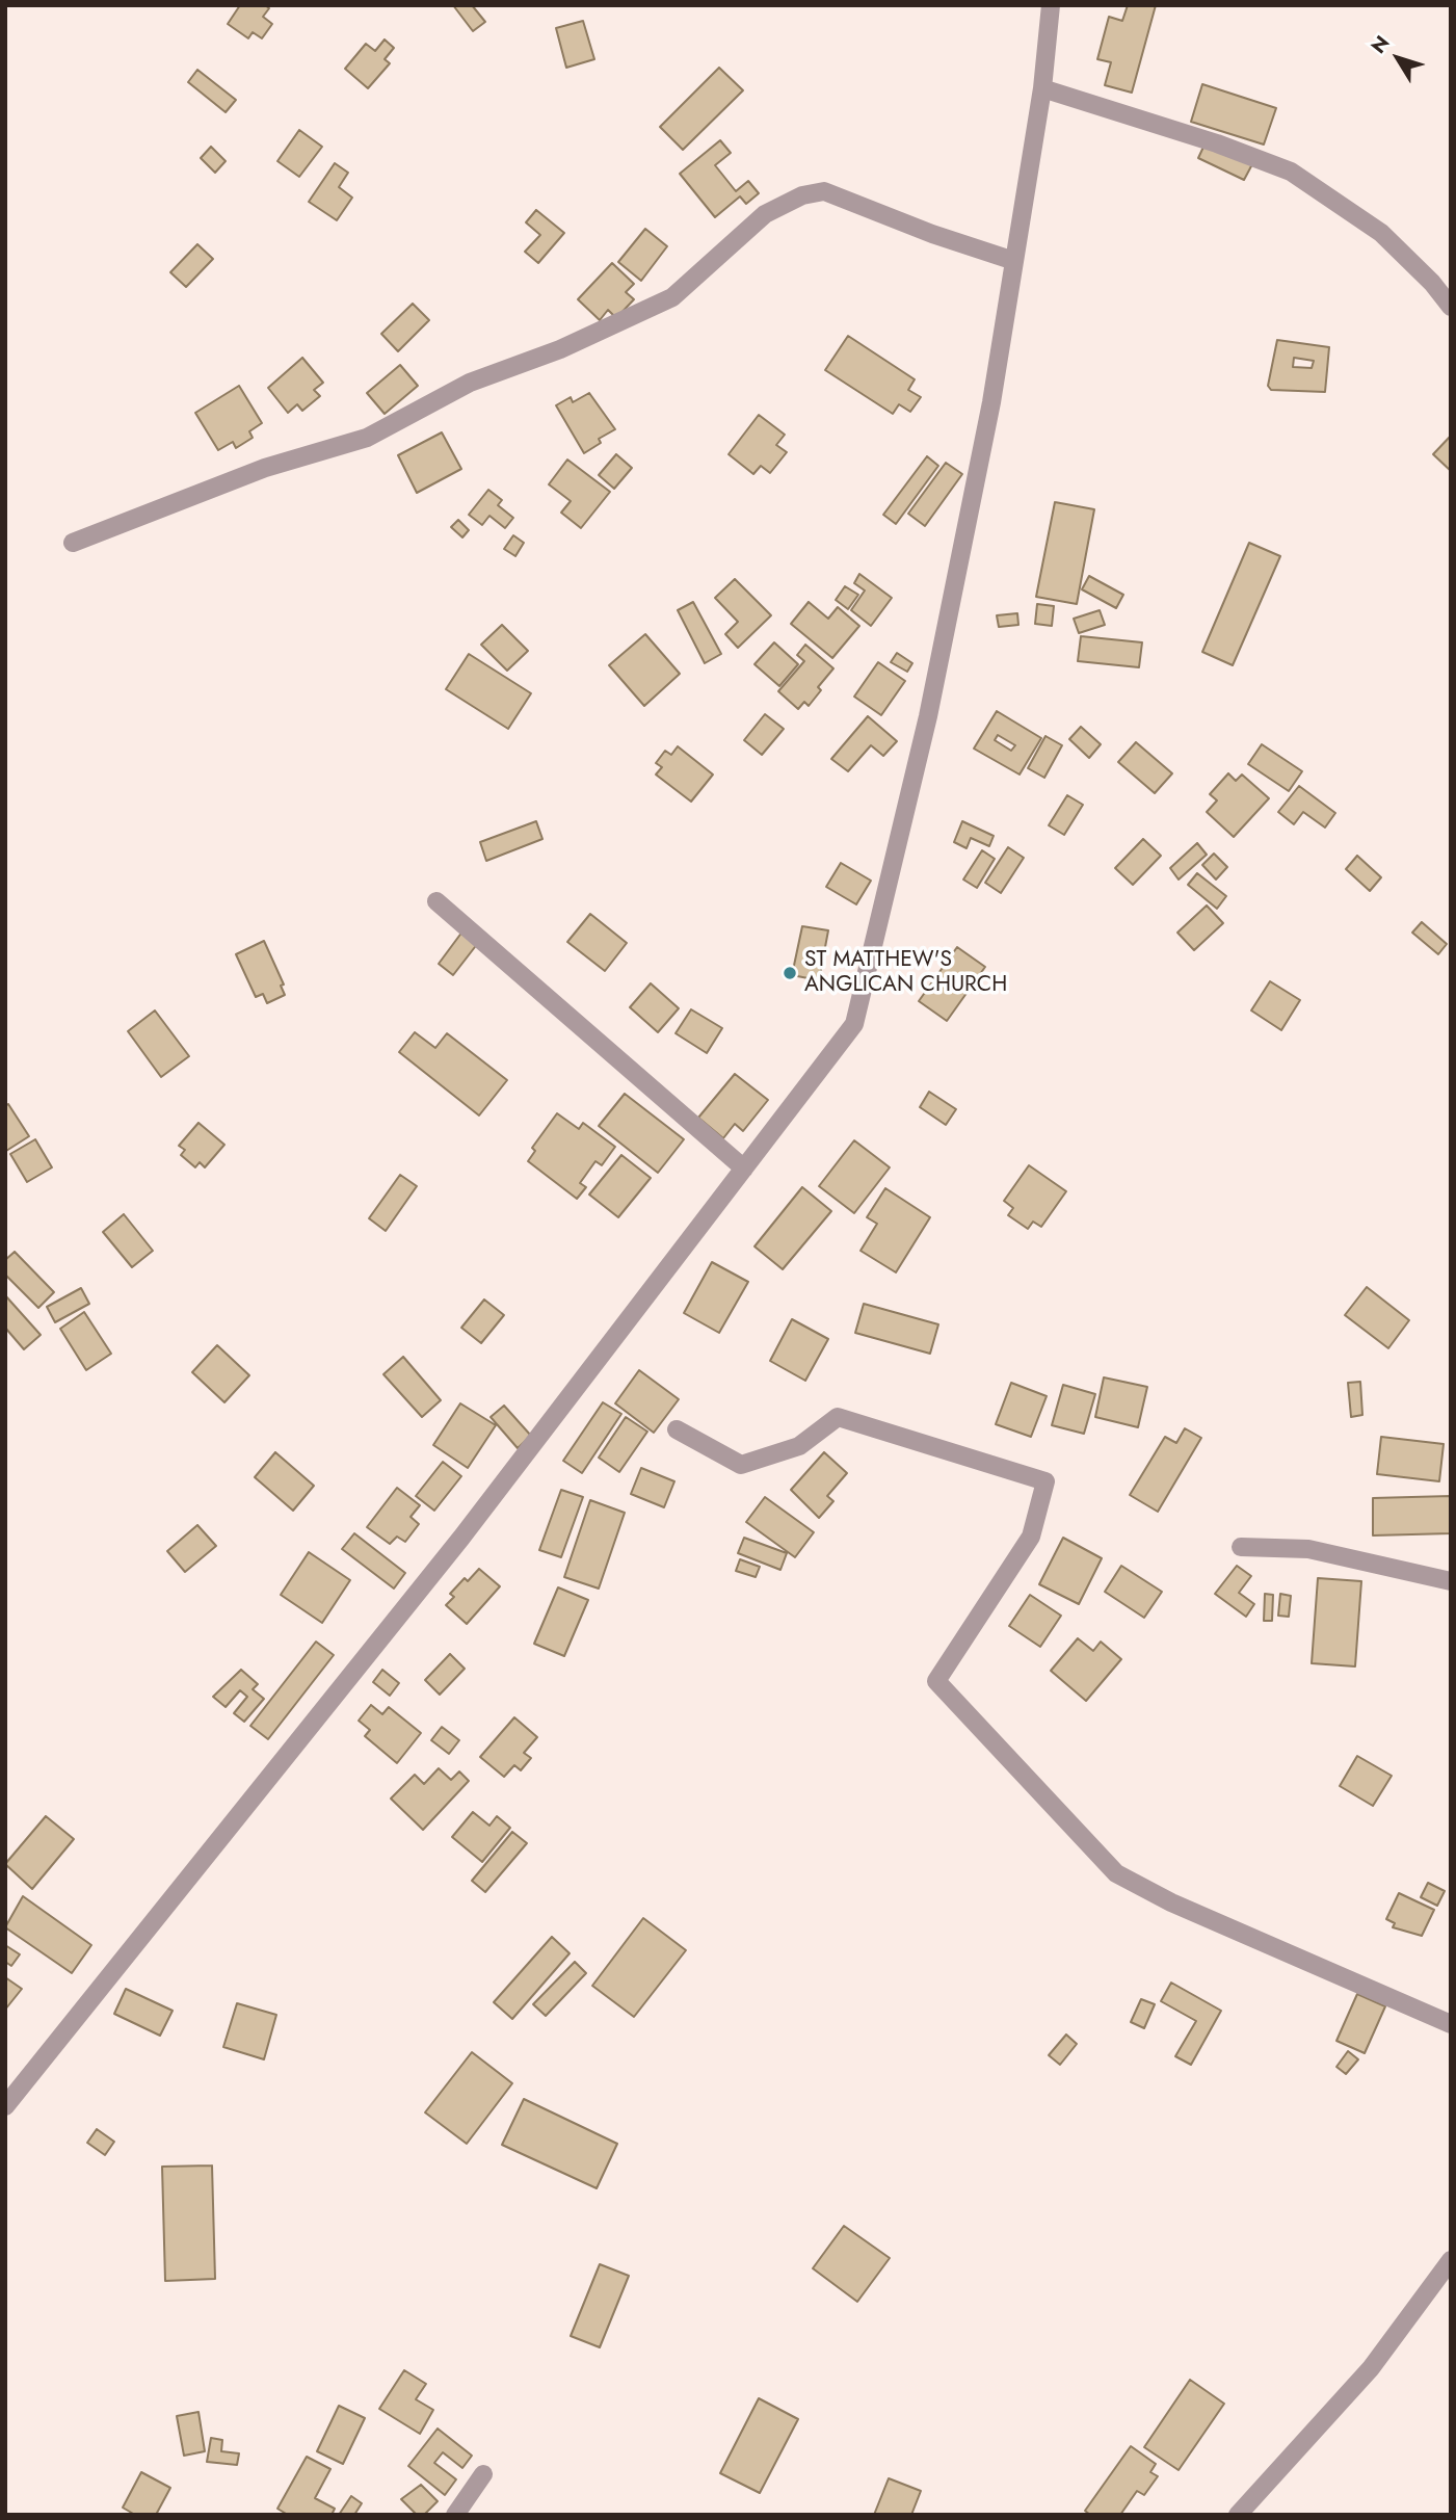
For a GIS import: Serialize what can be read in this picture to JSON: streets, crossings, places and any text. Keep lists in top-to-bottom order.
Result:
{
  "places": ["ST MATTHEW'S ANGLICAN CHURCH"],
  "north": "top left"
}
